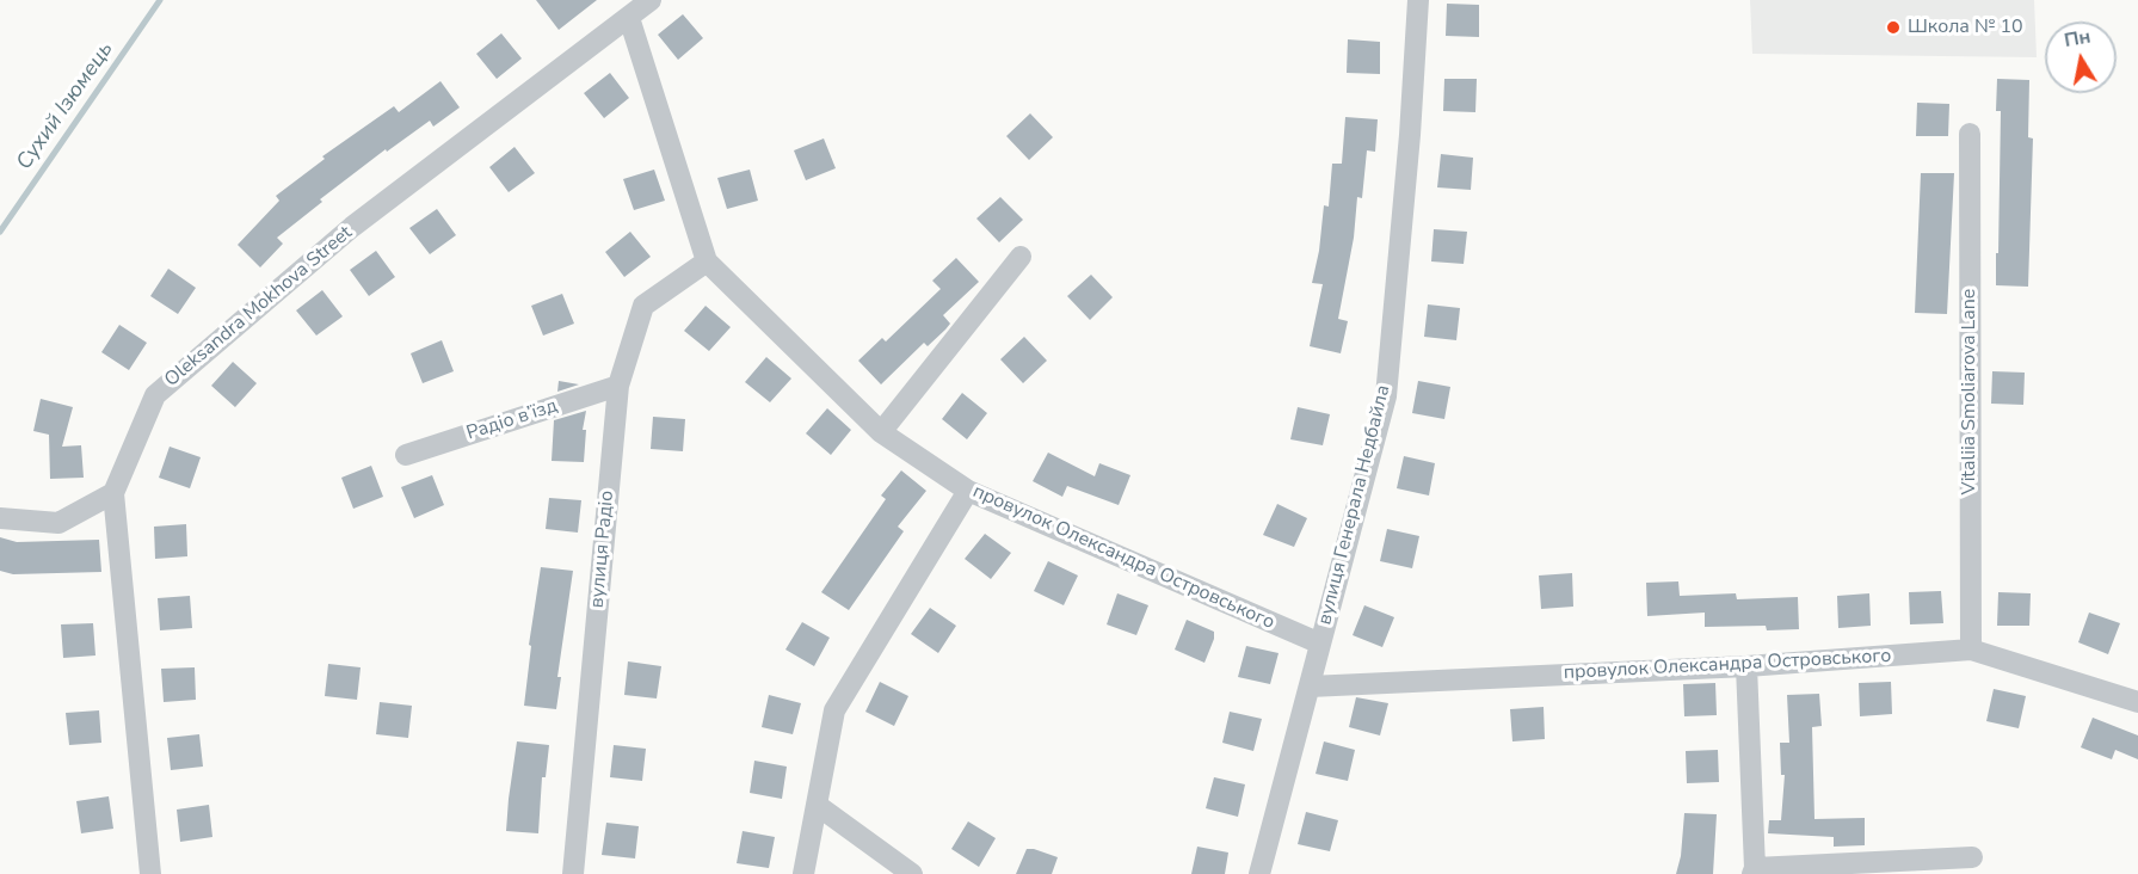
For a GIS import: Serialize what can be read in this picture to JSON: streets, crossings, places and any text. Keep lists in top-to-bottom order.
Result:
{
  "streets": {
    "street": [
      "Oleksandra Mokhova Street",
      "Vitaliia Smoliarova Lane",
      "Радіо в’їзд",
      "вулиця Генерала Недбайла",
      "вулиця Радіо",
      "провулок Олександра Островського"
    ]
  },
  "crossings": [
    ["Oleksandra Mokhova Street", "провулок Олександра Островського"],
    ["Vitaliia Smoliarova Lane", "провулок Олександра Островського"],
    ["Радіо в’їзд", "вулиця Радіо"],
    ["вулиця Генерала Недбайла", "провулок Олександра Островського"],
    ["вулиця Радіо", "провулок Олександра Островського"]
  ],
  "water": ["Сухий Ізюмець"],
  "places": ["Школа № 10"],
  "north": "top"
}
